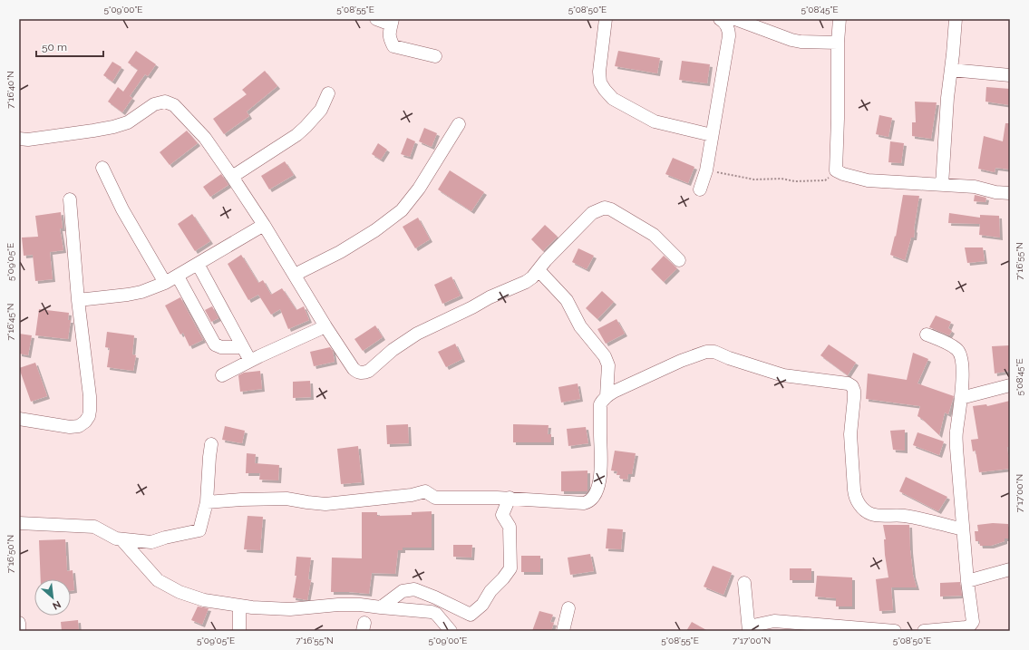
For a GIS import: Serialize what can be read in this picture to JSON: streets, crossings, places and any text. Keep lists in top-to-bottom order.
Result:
{
  "scale_bar": "50 m",
  "north": "bottom right",
  "coordinates": [
    "5°09'00\"E",
    "5°08'55\"E",
    "5°08'50\"E",
    "5°08'45\"E",
    "7°16'40\"N",
    "7°16'55\"N",
    "5°09'05\"E",
    "7°16'45\"N",
    "7°17'00\"N",
    "7°16'50\"N"
  ]
}
